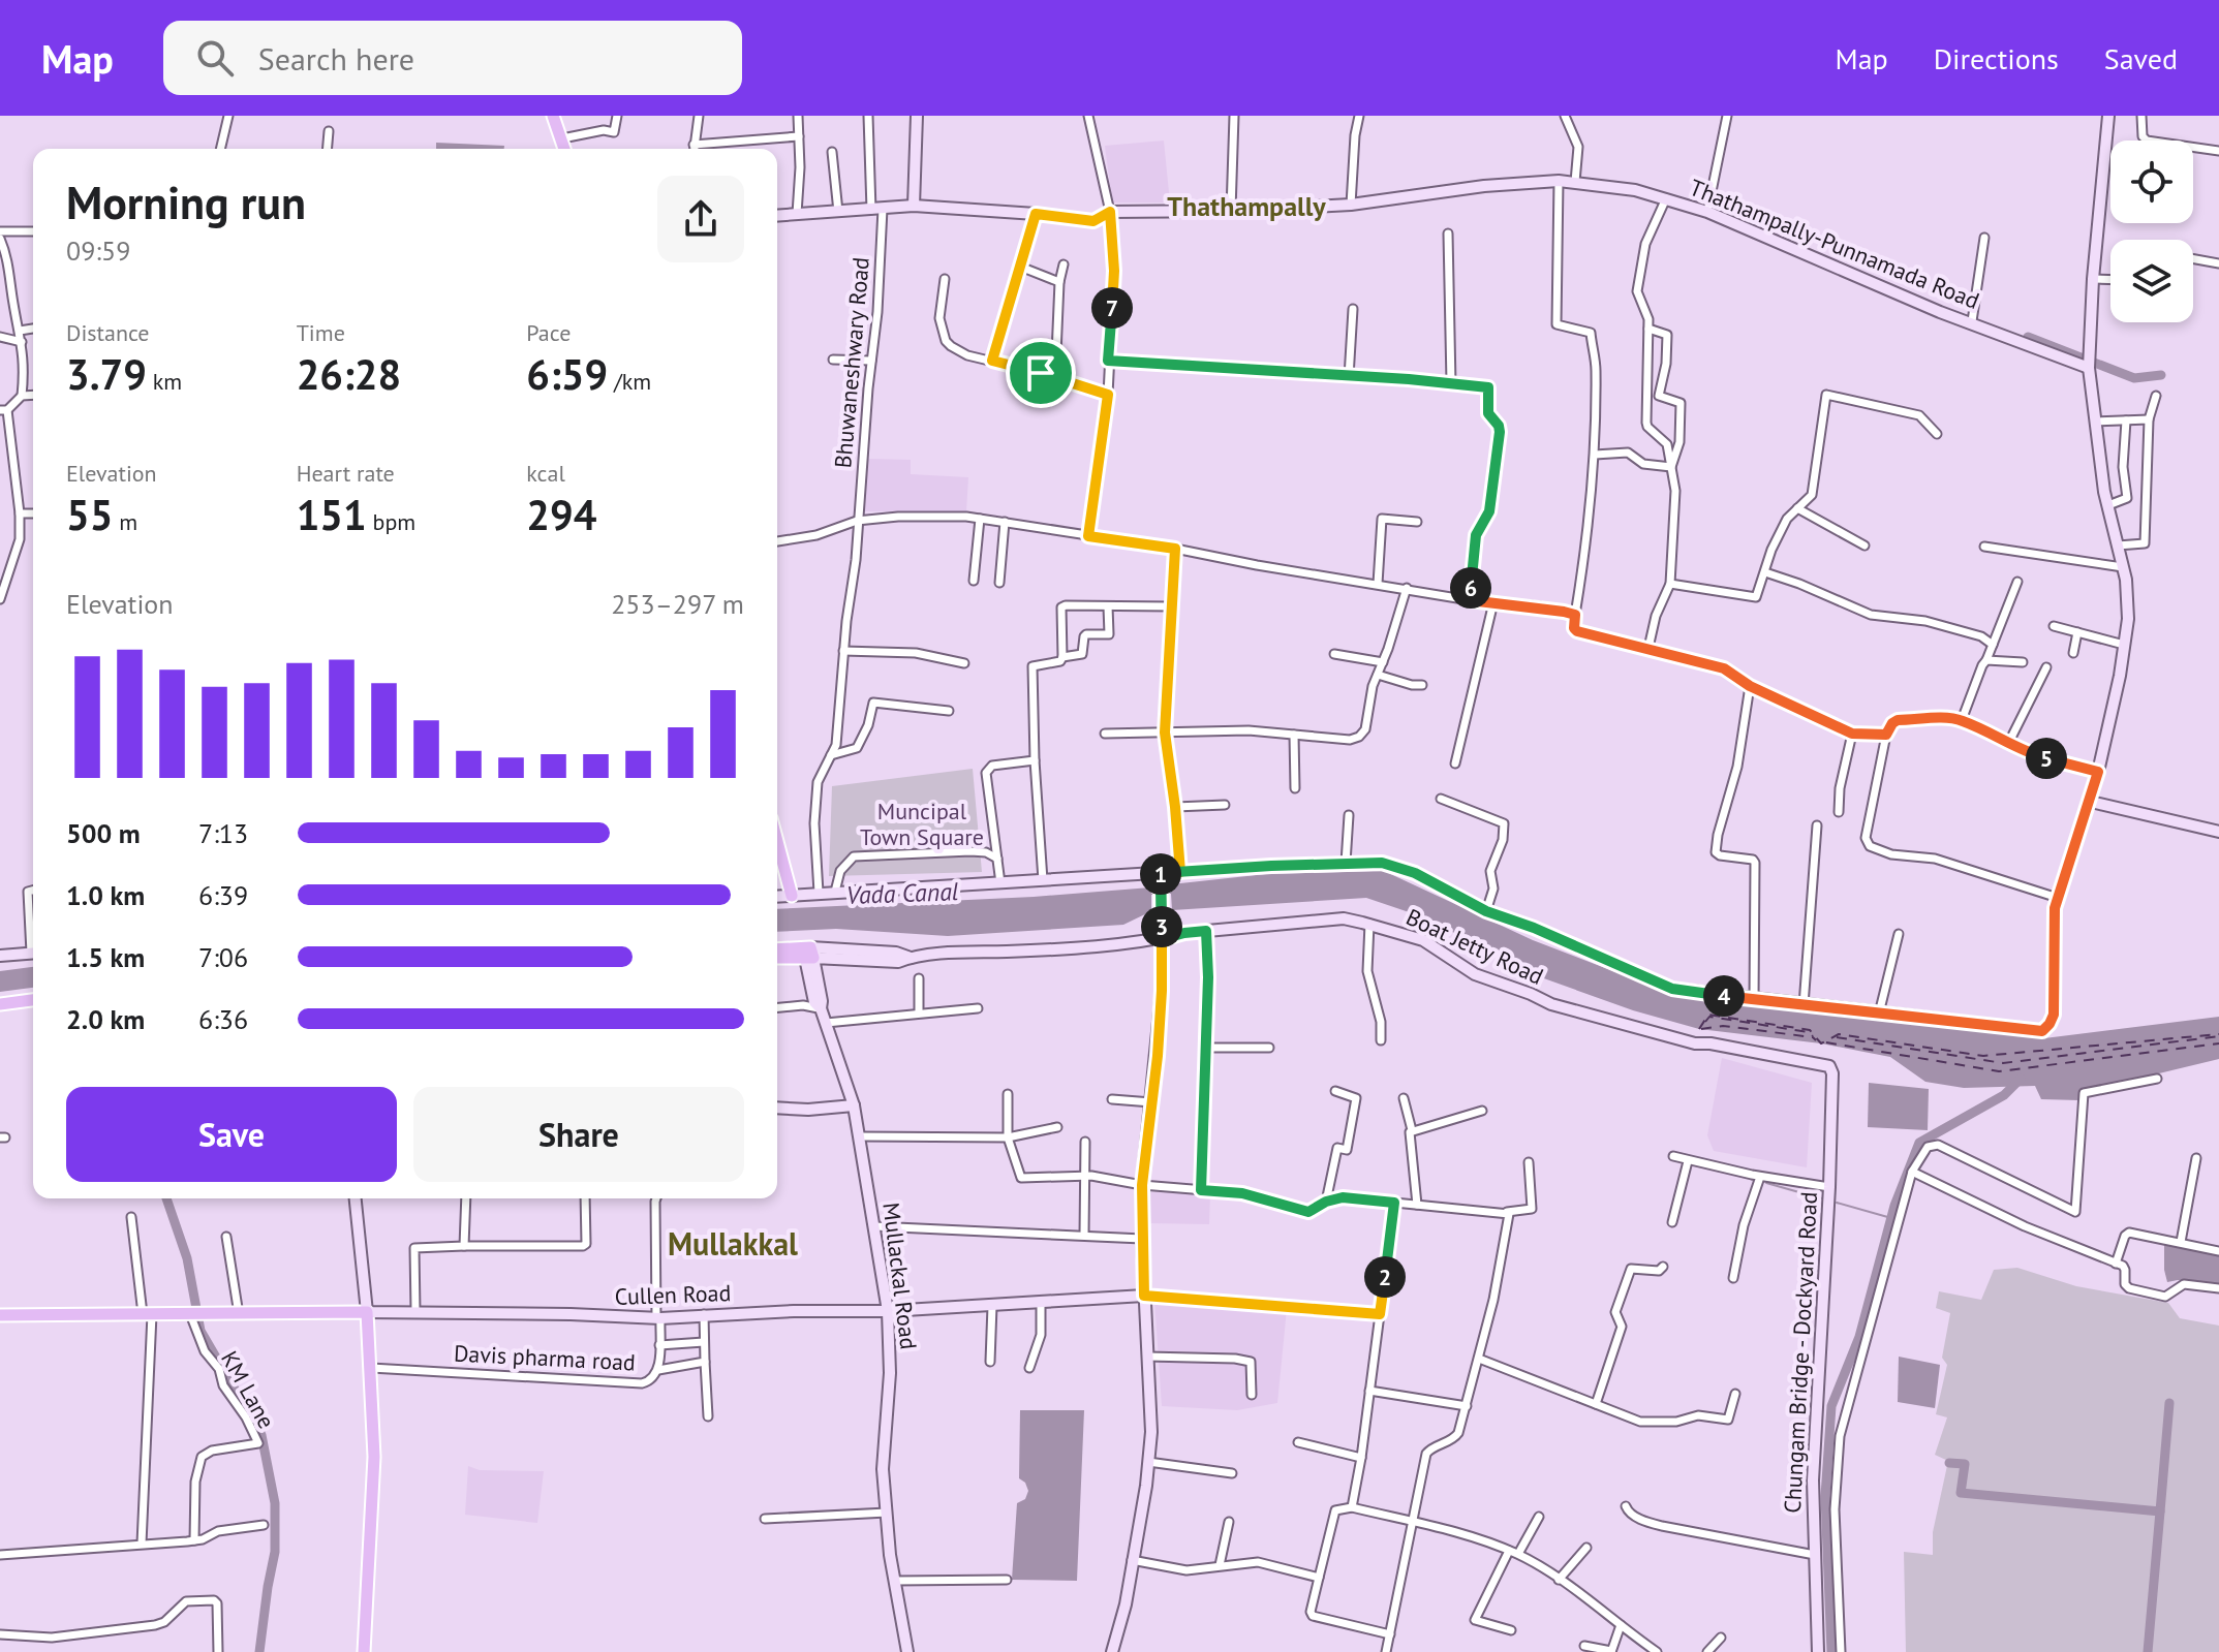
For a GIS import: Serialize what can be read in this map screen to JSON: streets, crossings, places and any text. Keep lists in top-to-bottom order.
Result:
{
  "streets": {
    "main road": [
      "Thathampally-Punnamada Road",
      "Boat Jetty Road",
      "Mullackal Road",
      "Cullen Road",
      "Chungam Bridge - Dockyard Road"
    ],
    "street": ["Bhuwaneshwary Road", "Davis pharma road", "KM Lane"]
  },
  "crossings": [
    ["Thathampally-Punnamada Road", "Bhuwaneshwary Road"],
    ["Boat Jetty Road", "Mullackal Road"],
    ["Boat Jetty Road", "Chungam Bridge - Dockyard Road"],
    ["Mullackal Road", "Cullen Road"],
    ["Cullen Road", "Davis pharma road"],
    ["Cullen Road", "KM Lane"]
  ],
  "districts": ["Thathampally", "Mullakkal"],
  "water": ["Vada Canal"],
  "parks": ["Muncipal Town Square"],
  "page": {
    "header": "Map",
    "search": "Search here",
    "nav": ["Map", "Directions", "Saved"],
    "heading": ["Morning run", "09:59"],
    "pins": [
      "7",
      "6",
      "5",
      "1",
      "3",
      "4",
      "2"
    ],
    "stats": [
      ["Distance", "3.79 km"],
      ["Time", "26:28"],
      ["Pace", "6:59 /km"],
      ["Elevation", "55 m"],
      ["Heart rate", "151 bpm"],
      ["kcal", "294"]
    ],
    "chart": ["Elevation", "253–297 m"],
    "list": [
      {
        "name": "500 m",
        "note": "7:13"
      },
      {
        "name": "1.0 km",
        "note": "6:39"
      },
      {
        "name": "1.5 km",
        "note": "7:06"
      },
      {
        "name": "2.0 km",
        "note": "6:36"
      }
    ],
    "buttons": ["Save", "Share"]
  }
}
